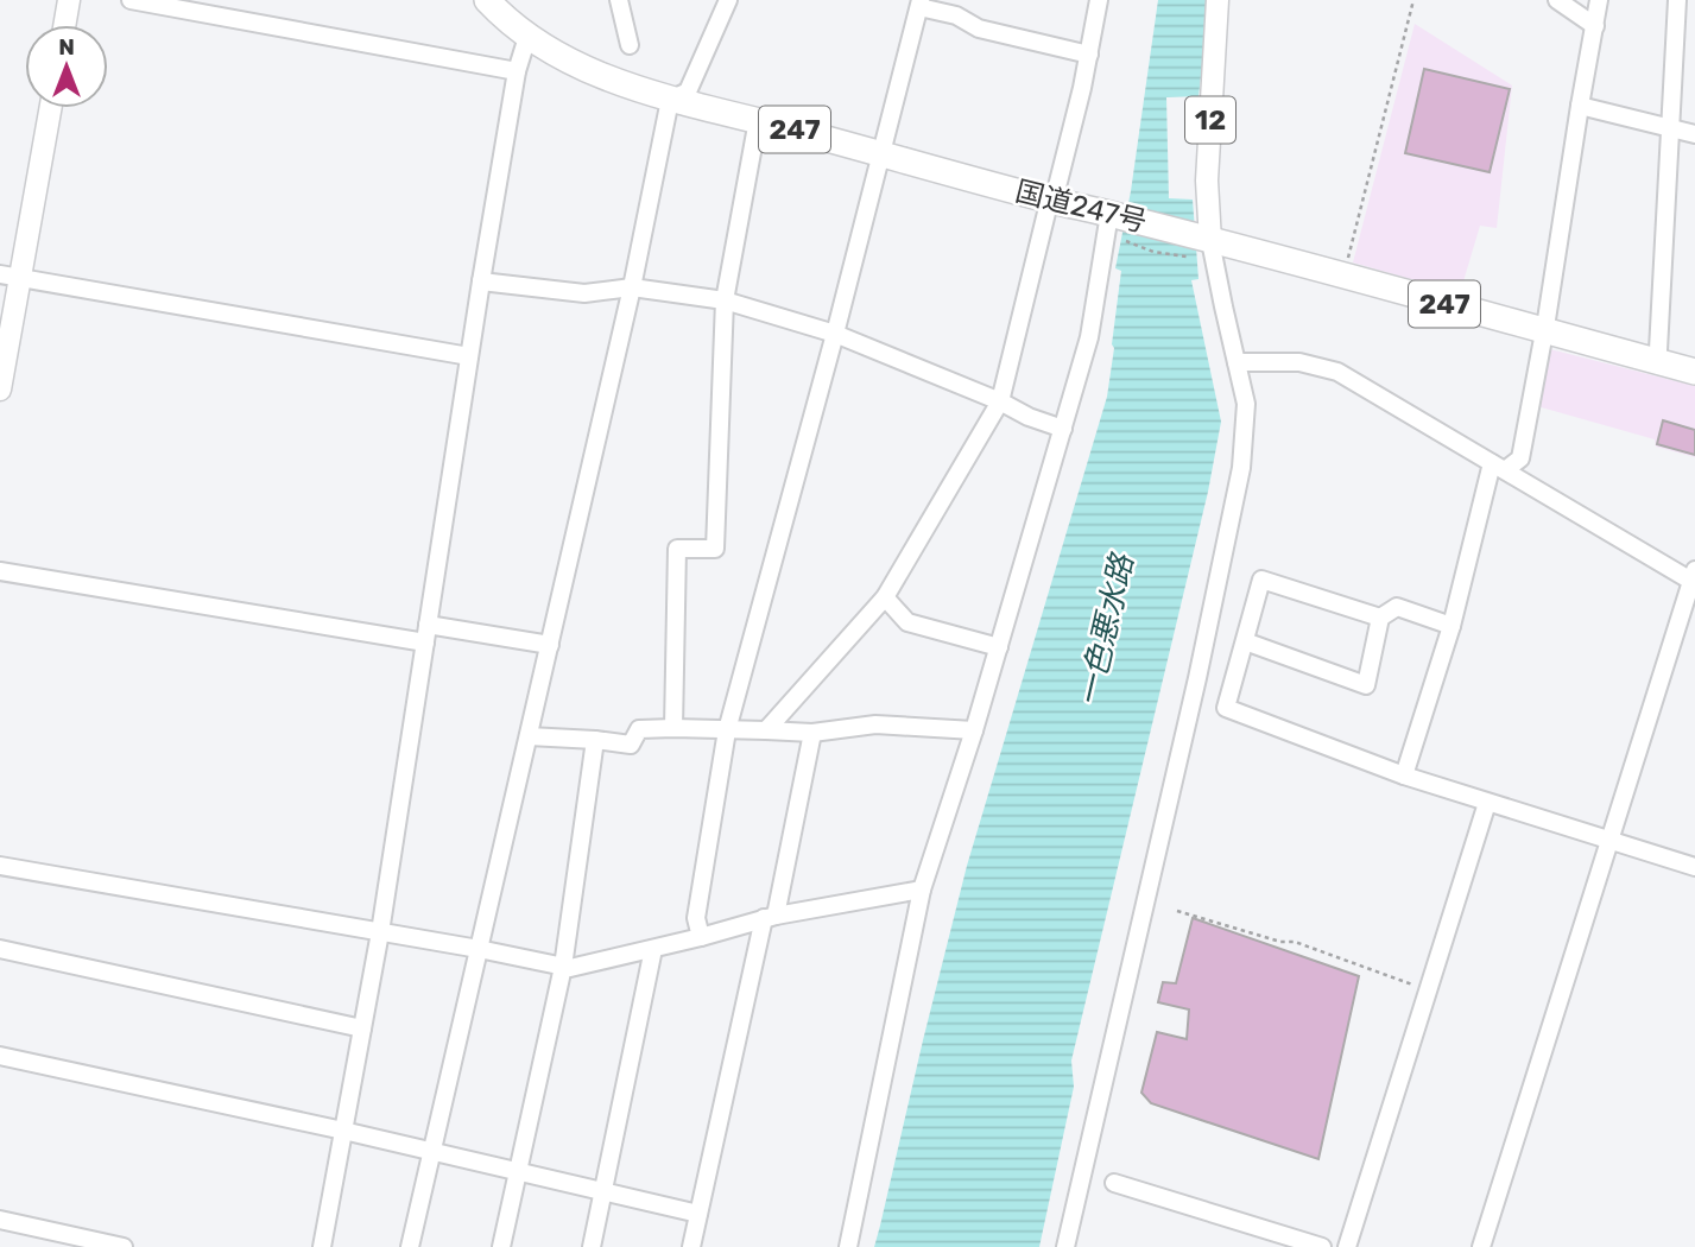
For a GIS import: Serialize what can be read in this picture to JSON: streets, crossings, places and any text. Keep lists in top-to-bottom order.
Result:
{
  "streets": {
    "highway": ["247", "国道247号"],
    "main road": ["12"]
  },
  "crossings": [
    ["12", "国道247号"]
  ],
  "water": ["一色悪水路"],
  "north": "top"
}
